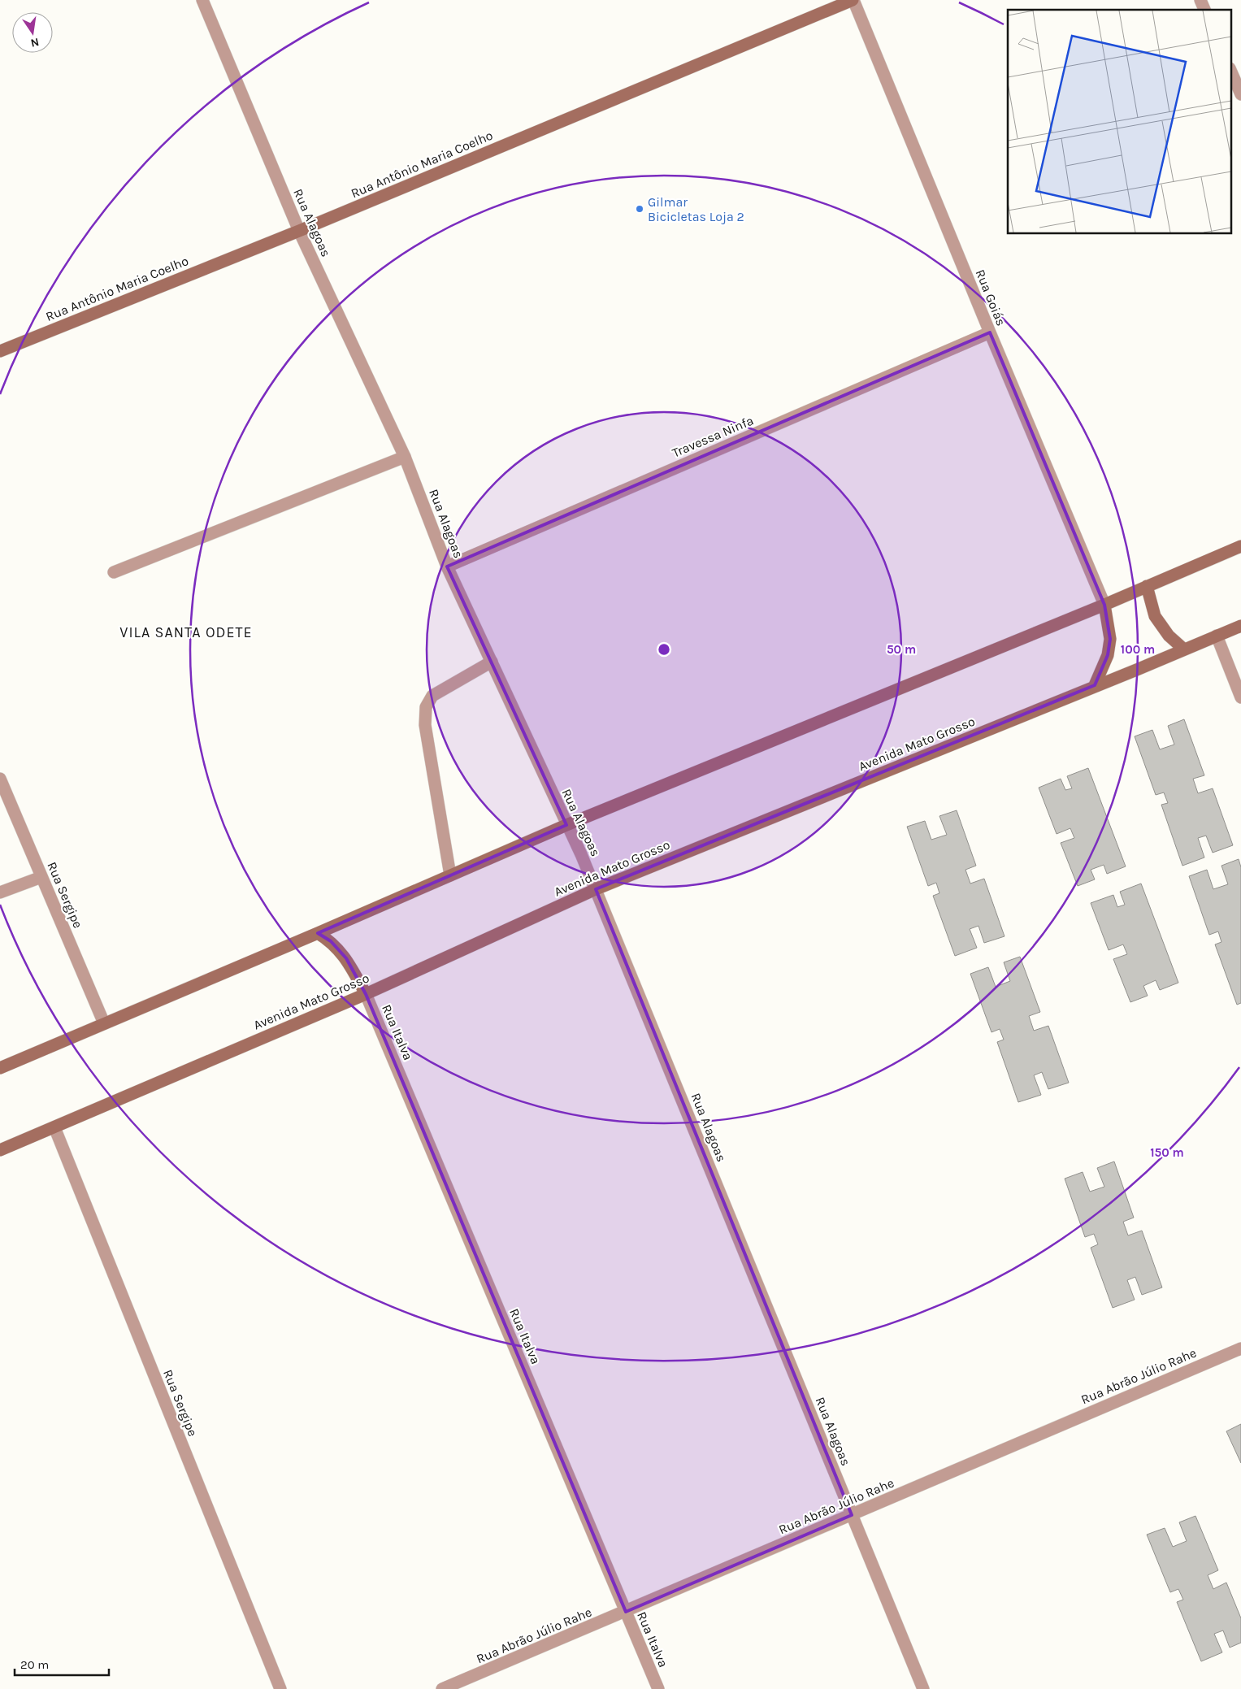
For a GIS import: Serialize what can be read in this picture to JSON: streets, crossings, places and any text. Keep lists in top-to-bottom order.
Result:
{
  "streets": {
    "main road": ["Rua Antônio Maria Coelho", "Avenida Mato Grosso"],
    "street": [
      "Rua Alagoas",
      "Rua Goiás",
      "Travessa Ninfa",
      "Rua Sergipe",
      "Rua Italva",
      "Rua Abrão Júlio Rahe"
    ]
  },
  "crossings": [
    ["Rua Antônio Maria Coelho", "Rua Alagoas"],
    ["Rua Antônio Maria Coelho", "Rua Goiás"],
    ["Rua Alagoas", "Travessa Ninfa"],
    ["Rua Alagoas", "Avenida Mato Grosso"],
    ["Rua Alagoas", "Rua Abrão Júlio Rahe"],
    ["Rua Goiás", "Travessa Ninfa"],
    ["Avenida Mato Grosso", "Rua Sergipe"],
    ["Avenida Mato Grosso", "Rua Italva"],
    ["Rua Italva", "Rua Abrão Júlio Rahe"]
  ],
  "districts": ["VILA SANTA ODETE"],
  "places": ["Gilmar Bicicletas Loja 2"],
  "scale_bar": "20 m",
  "north": "bottom",
  "rings": ["50 m", "100 m", "150 m"]
}
